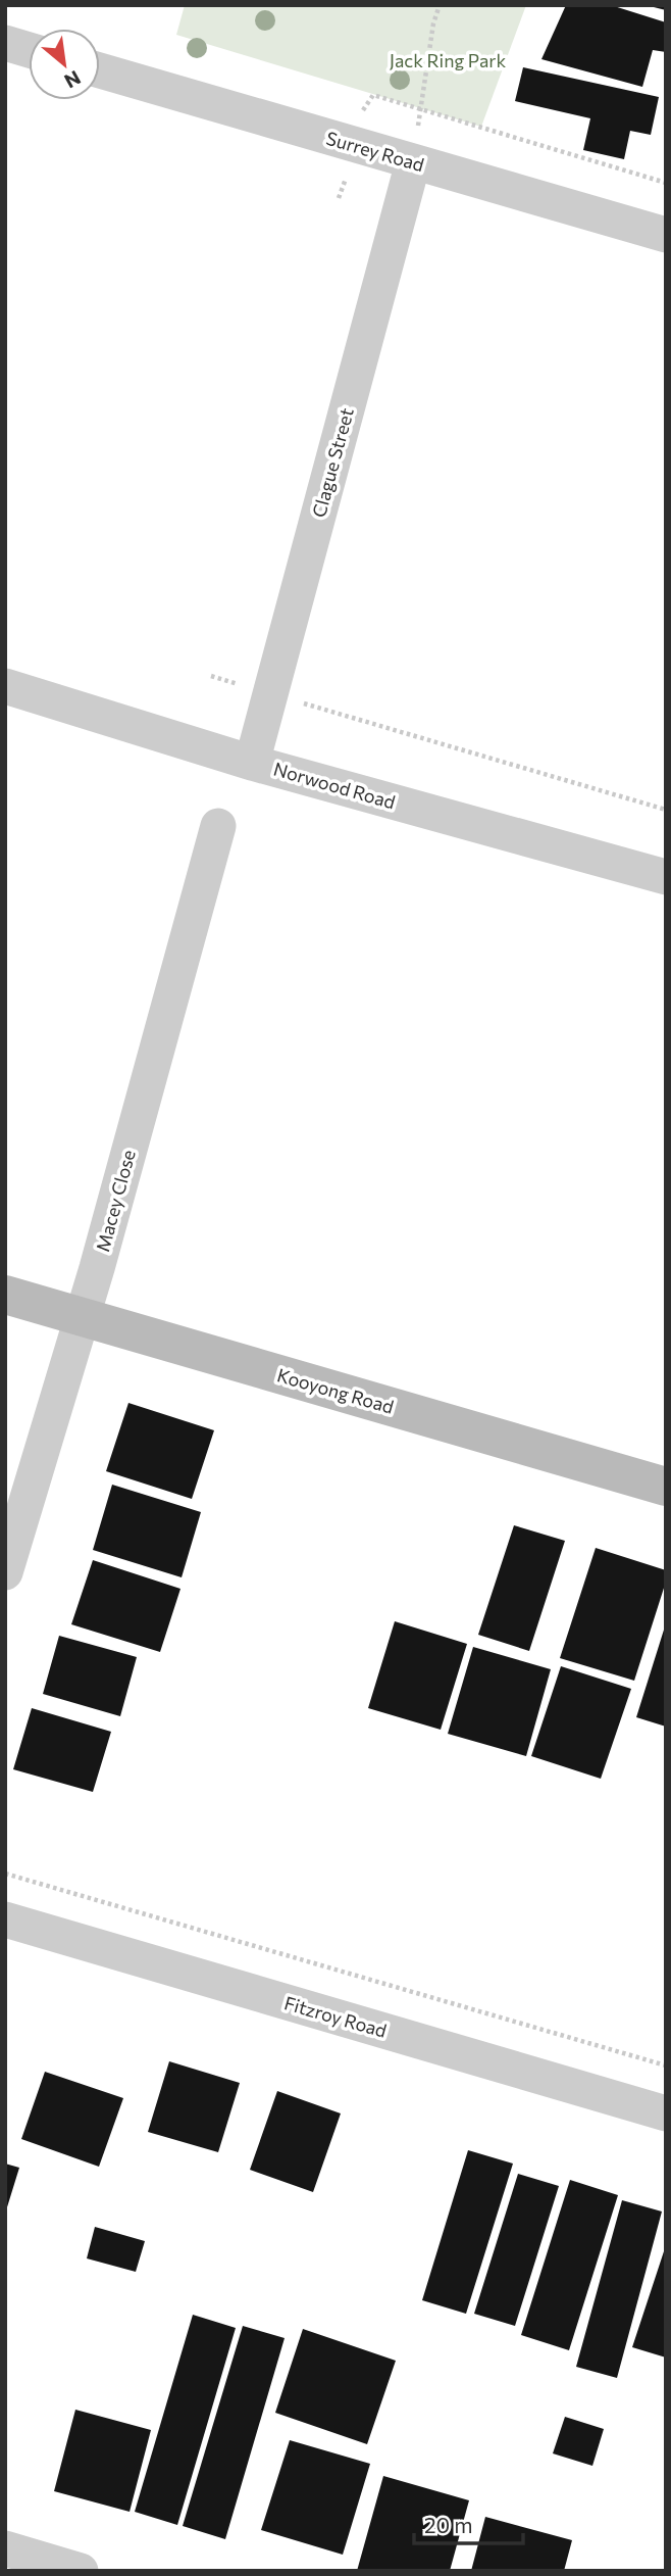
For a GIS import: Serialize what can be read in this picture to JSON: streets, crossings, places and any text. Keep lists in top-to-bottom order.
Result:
{
  "streets": {
    "street": [
      "Surrey Road",
      "Clague Street",
      "Norwood Road",
      "Macey Close",
      "Kooyong Road",
      "Fitzroy Road"
    ]
  },
  "crossings": [
    ["Surrey Road", "Clague Street"],
    ["Clague Street", "Norwood Road"],
    ["Macey Close", "Kooyong Road"]
  ],
  "parks": ["Jack Ring Park"],
  "scale_bar": "20 m",
  "north": "bottom right"
}
